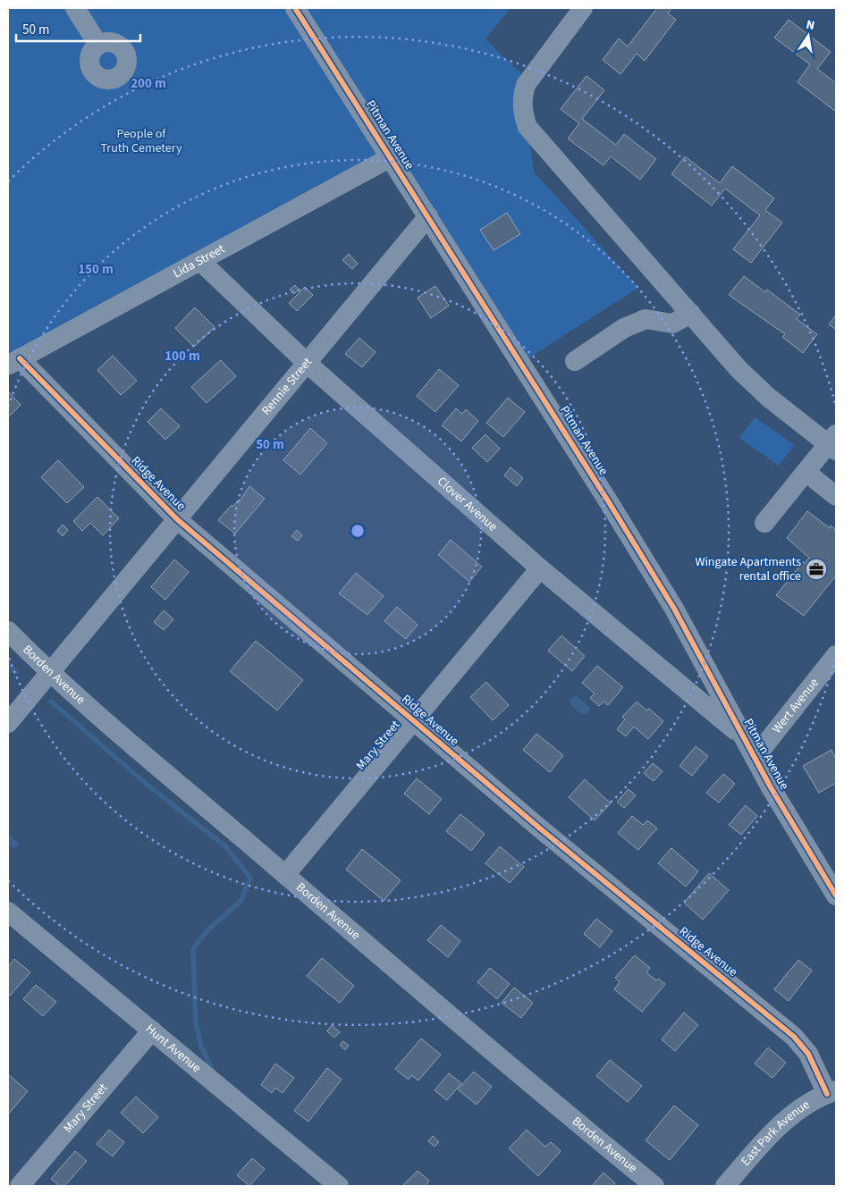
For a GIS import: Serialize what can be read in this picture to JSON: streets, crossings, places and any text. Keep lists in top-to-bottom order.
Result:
{
  "streets": {
    "street": [
      "Pitman Avenue",
      "Lida Street",
      "Rennie Street",
      "Ridge Avenue",
      "Clover Avenue",
      "Borden Avenue",
      "Wert Avenue",
      "Mary Street",
      "Hunt Avenue",
      "East Park Avenue"
    ]
  },
  "crossings": [
    ["Pitman Avenue", "Lida Street"],
    ["Pitman Avenue", "Rennie Street"],
    ["Pitman Avenue", "Clover Avenue"],
    ["Pitman Avenue", "Wert Avenue"],
    ["Lida Street", "Ridge Avenue"],
    ["Lida Street", "Clover Avenue"],
    ["Rennie Street", "Ridge Avenue"],
    ["Rennie Street", "Clover Avenue"],
    ["Rennie Street", "Borden Avenue"],
    ["Ridge Avenue", "Mary Street"],
    ["Ridge Avenue", "East Park Avenue"],
    ["Clover Avenue", "Mary Street"],
    ["Borden Avenue", "Mary Street"],
    ["Mary Street", "Hunt Avenue"]
  ],
  "parks": ["People of Truth Cemetery"],
  "places": {
    "office": ["Wingate Apartments rental office"]
  },
  "scale_bar": "50 m",
  "north": "top",
  "rings": [
    "200 m",
    "150 m",
    "100 m",
    "50 m"
  ]
}
